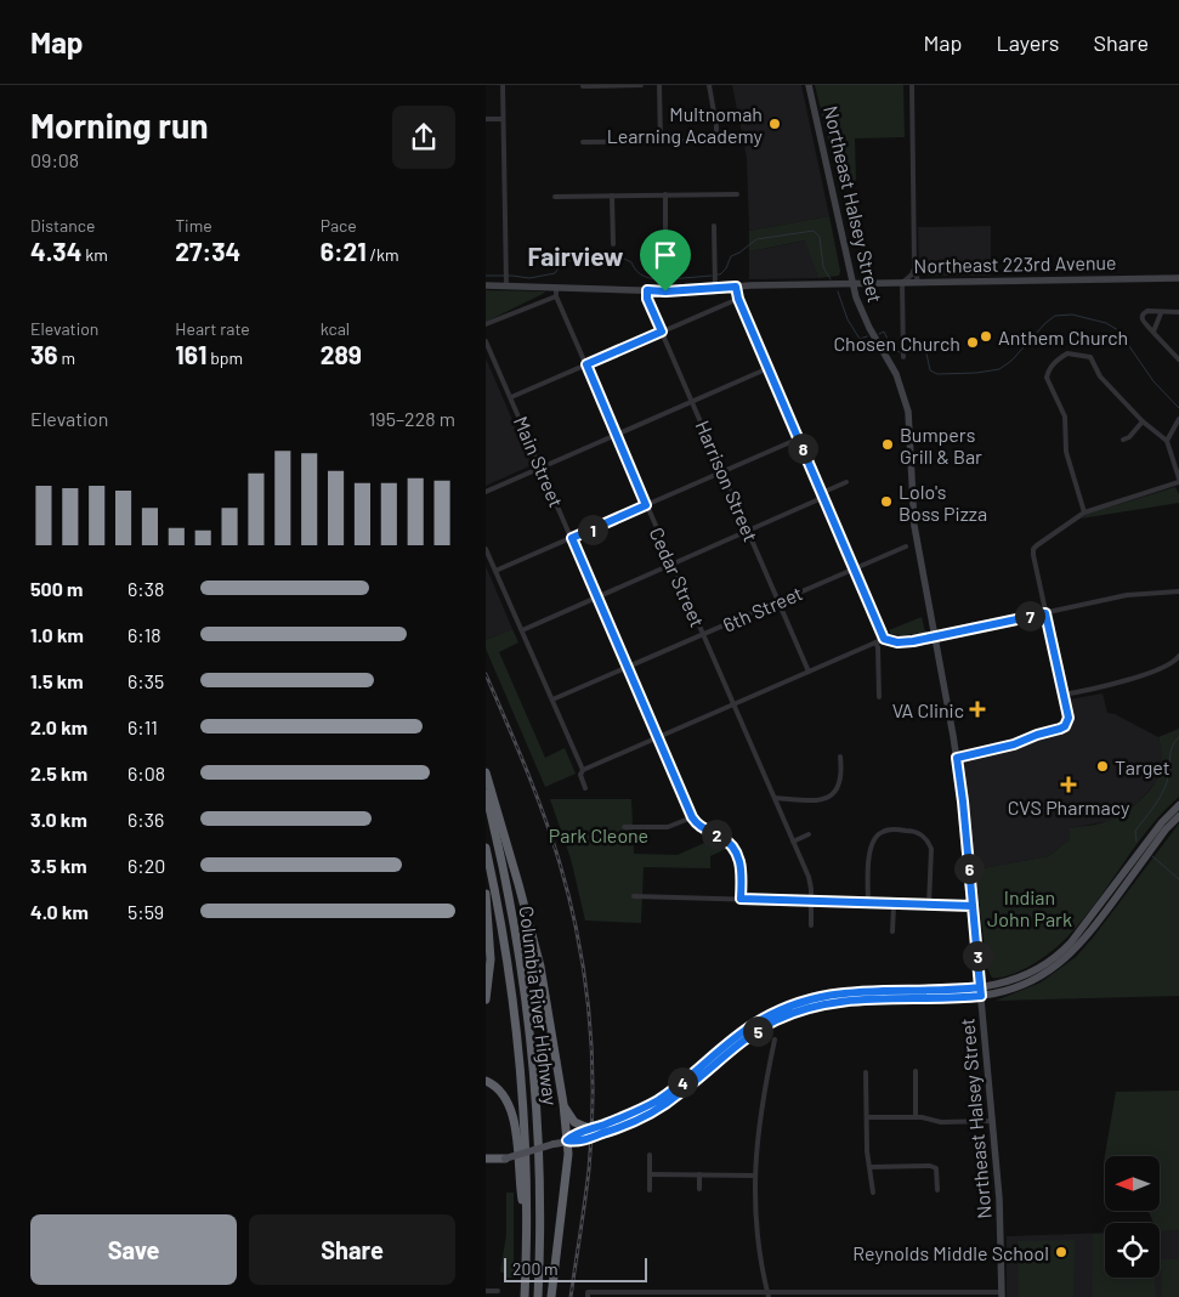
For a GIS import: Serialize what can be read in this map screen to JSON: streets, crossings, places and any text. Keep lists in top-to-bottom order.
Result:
{
  "streets": {
    "highway": ["Columbia River Highway"],
    "main road": ["Northeast Halsey Street", "Northeast 223rd Avenue"],
    "street": [
      "Main Street",
      "Harrison Street",
      "Cedar Street",
      "6th Street"
    ]
  },
  "crossings": [
    ["Northeast Halsey Street", "Northeast 223rd Avenue"],
    ["Northeast 223rd Avenue", "Harrison Street"],
    ["Northeast 223rd Avenue", "Cedar Street"],
    ["Main Street", "6th Street"],
    ["Harrison Street", "6th Street"],
    ["Cedar Street", "6th Street"]
  ],
  "districts": ["Fairview"],
  "parks": ["Park Cleone", "Indian John Park"],
  "places": {
    "other": [
      "Multnomah Learning Academy",
      "Anthem Church",
      "Chosen Church",
      "Bumpers Grill & Bar",
      "Lolo's Boss Pizza",
      "Target",
      "Reynolds Middle School"
    ],
    "health": ["VA Clinic", "CVS Pharmacy"]
  },
  "scale_bar": "200 m",
  "north": "left",
  "page": {
    "header": "Map",
    "nav": ["Map", "Layers", "Share"],
    "heading": ["Morning run", "09:08"],
    "stats": [
      ["Distance", "4.34 km"],
      ["Time", "27:34"],
      ["Pace", "6:21 /km"],
      ["Elevation", "36 m"],
      ["Heart rate", "161 bpm"],
      ["kcal", "289"]
    ],
    "chart": ["Elevation", "195–228 m"],
    "pins": [
      "8",
      "1",
      "7",
      "2",
      "6",
      "3",
      "5",
      "4"
    ],
    "list": [
      {
        "name": "500 m",
        "note": "6:38"
      },
      {
        "name": "1.0 km",
        "note": "6:18"
      },
      {
        "name": "1.5 km",
        "note": "6:35"
      },
      {
        "name": "2.0 km",
        "note": "6:11"
      },
      {
        "name": "2.5 km",
        "note": "6:08"
      },
      {
        "name": "3.0 km",
        "note": "6:36"
      },
      {
        "name": "3.5 km",
        "note": "6:20"
      },
      {
        "name": "4.0 km",
        "note": "5:59"
      }
    ],
    "buttons": ["Save", "Share"],
    "scale": "200 m"
  }
}
